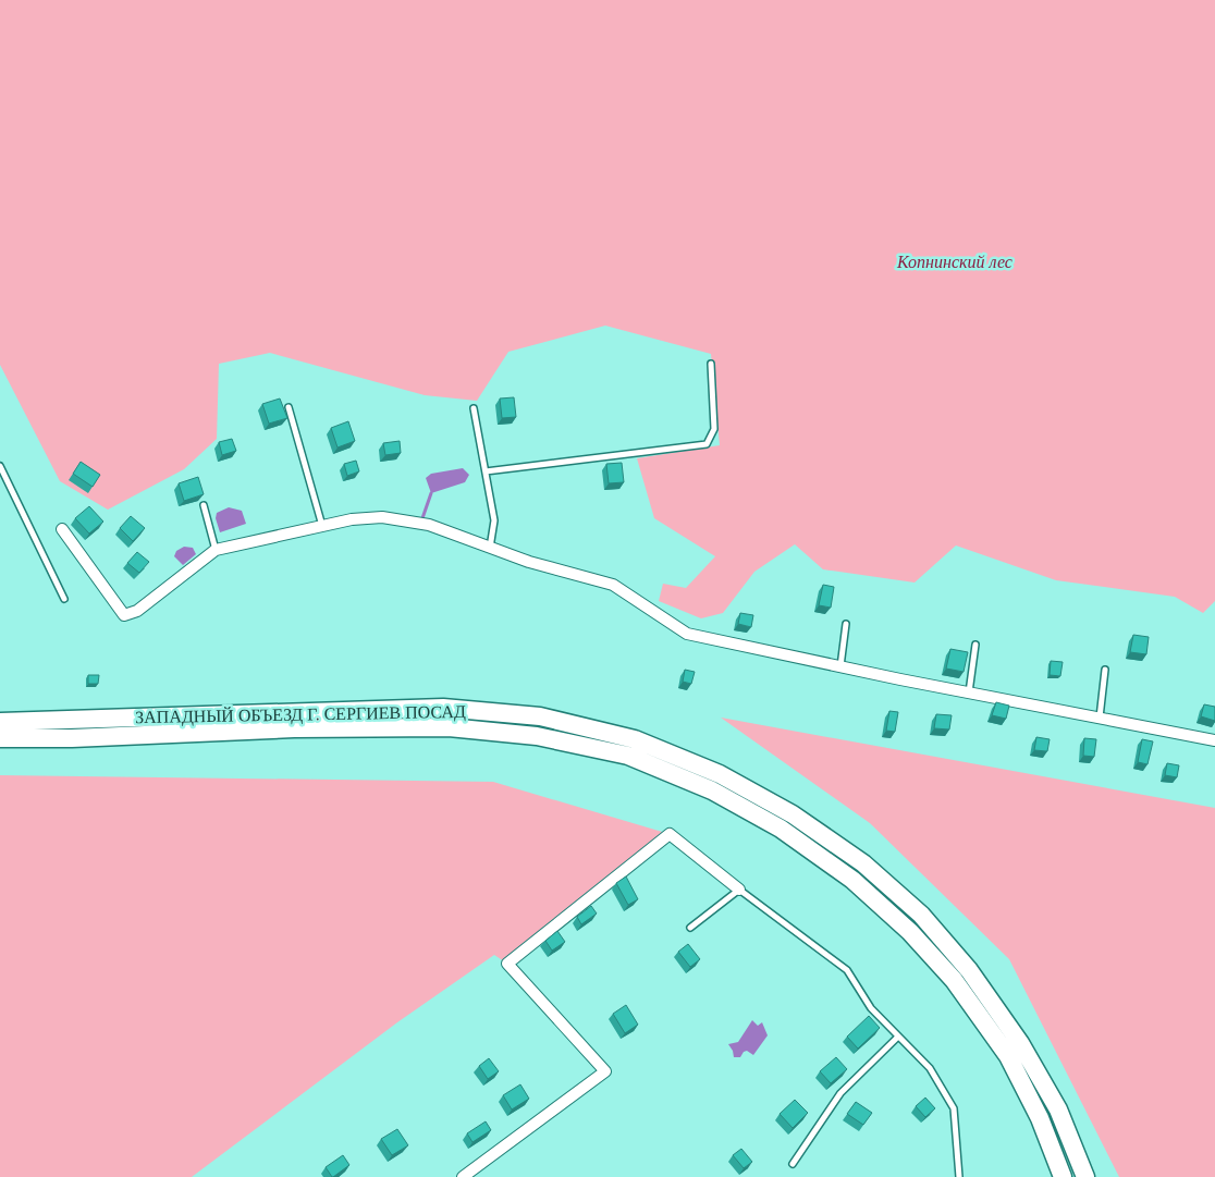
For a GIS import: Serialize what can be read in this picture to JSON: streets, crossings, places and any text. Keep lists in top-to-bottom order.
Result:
{
  "streets": {
    "main road": ["ЗАПАДНЫЙ ОБЪЕЗД Г. СЕРГИЕВ ПОСАД"]
  },
  "parks": ["Копнинский лес"]
}
